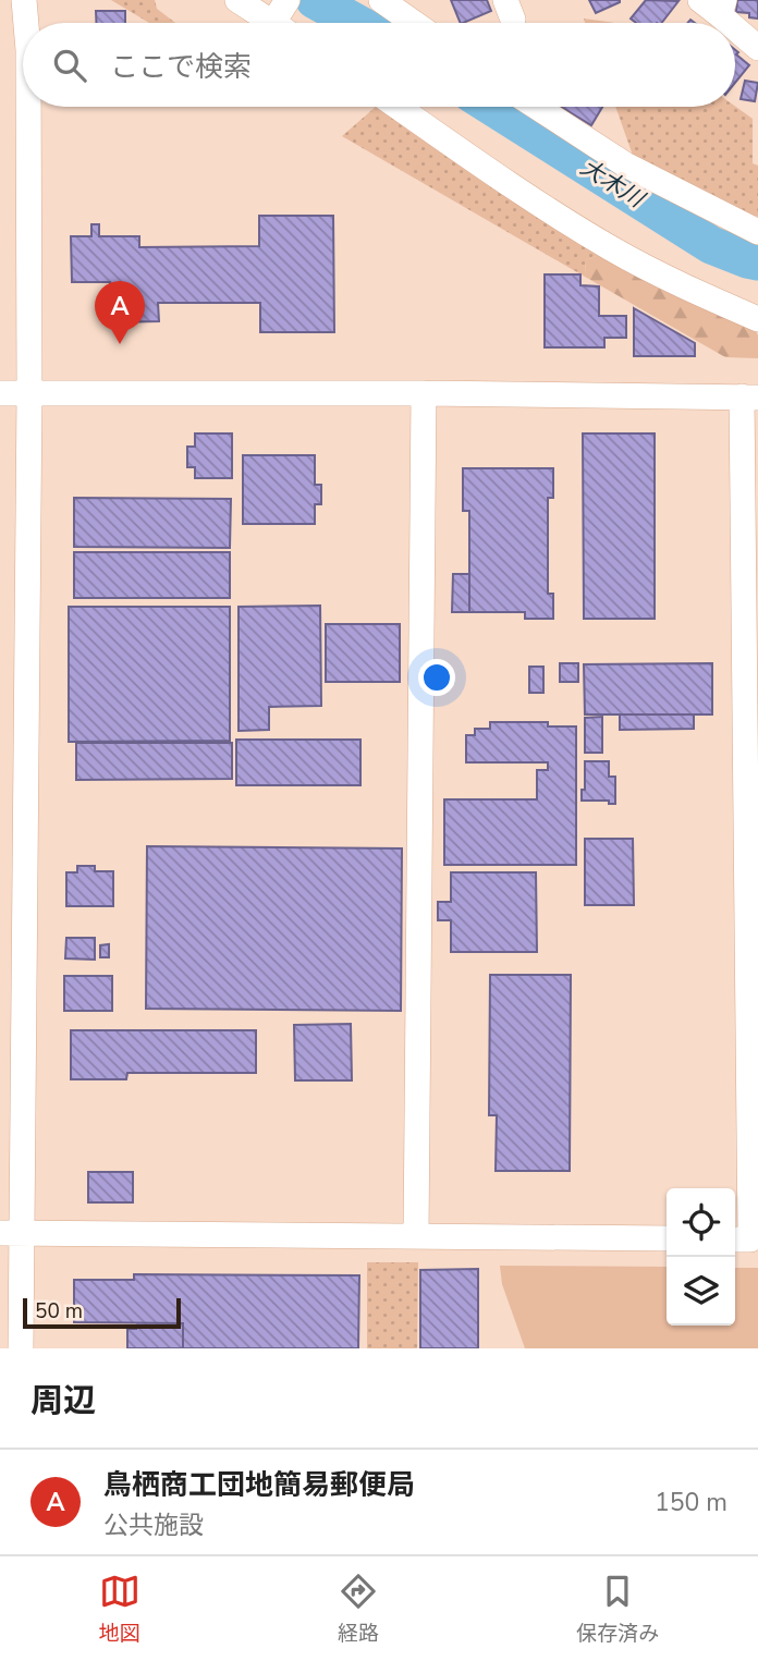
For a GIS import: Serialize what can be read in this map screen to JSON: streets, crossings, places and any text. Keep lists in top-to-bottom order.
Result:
{
  "water": ["大木川"],
  "scale_bar": "50 m",
  "page": {
    "search": "ここで検索",
    "pins": "A",
    "scale": "50 m",
    "heading": "周辺",
    "list": [
      {
        "mark": "A",
        "name": "鳥栖商工団地簡易郵便局",
        "note": "公共施設",
        "value": "150 m"
      }
    ],
    "nav": ["地図", "経路", "保存済み"]
  }
}
